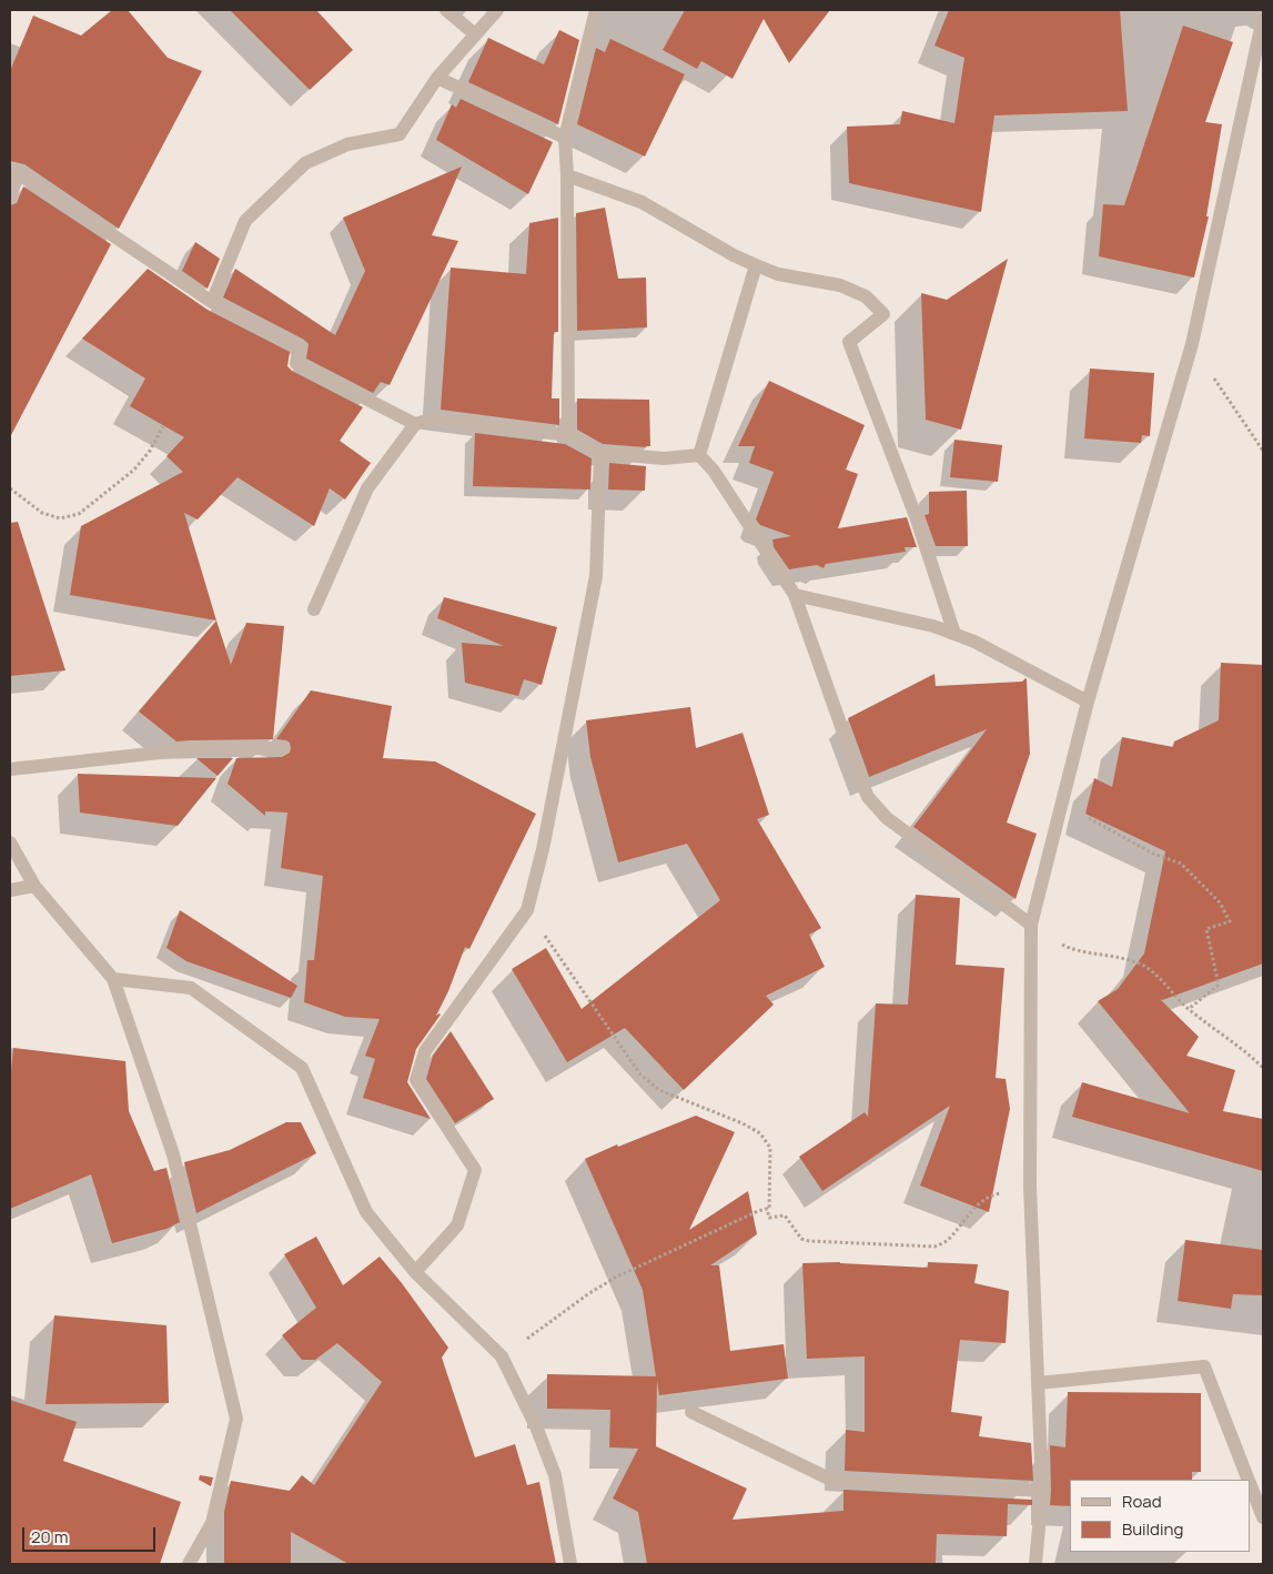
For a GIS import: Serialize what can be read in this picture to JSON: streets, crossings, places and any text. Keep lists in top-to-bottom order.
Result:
{
  "legend": ["Road", "Building"],
  "scale_bar": "20 m"
}
